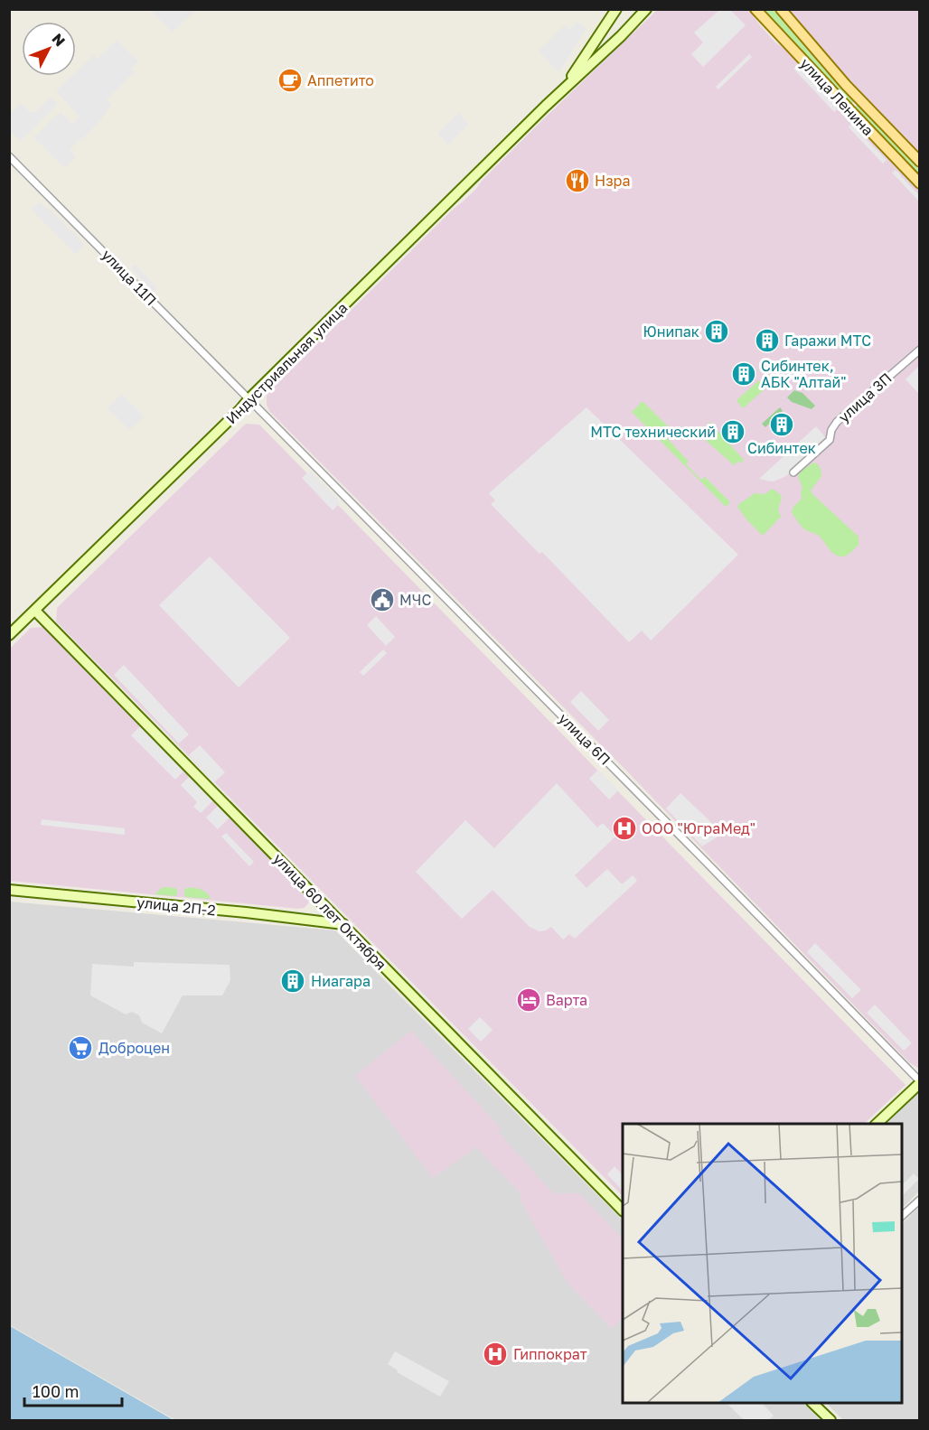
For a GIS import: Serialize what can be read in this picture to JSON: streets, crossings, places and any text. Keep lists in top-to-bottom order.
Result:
{
  "streets": {
    "main road": [
      "улица Ленина",
      "Индустриальная улица",
      "улица 2П-2",
      "улица 60 лет Октября"
    ],
    "street": ["улица 11П", "улица 3П", "улица 6П"]
  },
  "crossings": [
    ["улица 11П", "Индустриальная улица"],
    ["улица 11П", "улица 6П"],
    ["Индустриальная улица", "улица 6П"],
    ["Индустриальная улица", "улица 60 лет Октября"],
    ["улица 2П-2", "улица 60 лет Октября"]
  ],
  "places": {
    "cafe": ["Аппетито"],
    "restaurant": ["Нзра"],
    "building": [
      "Юнипак",
      "Гаражи МТС",
      "Сибинтек, АБК \"Алтай\"",
      "Сибинтек",
      "МТС технический",
      "Ниагара"
    ],
    "public building": ["МЧС"],
    "hospital": ["ООО \"ЮграМед\"", "Гиппократ"],
    "hotel": ["Варта"],
    "supermarket": ["Доброцен"]
  },
  "scale_bar": "100 m",
  "north": "top right"
}
